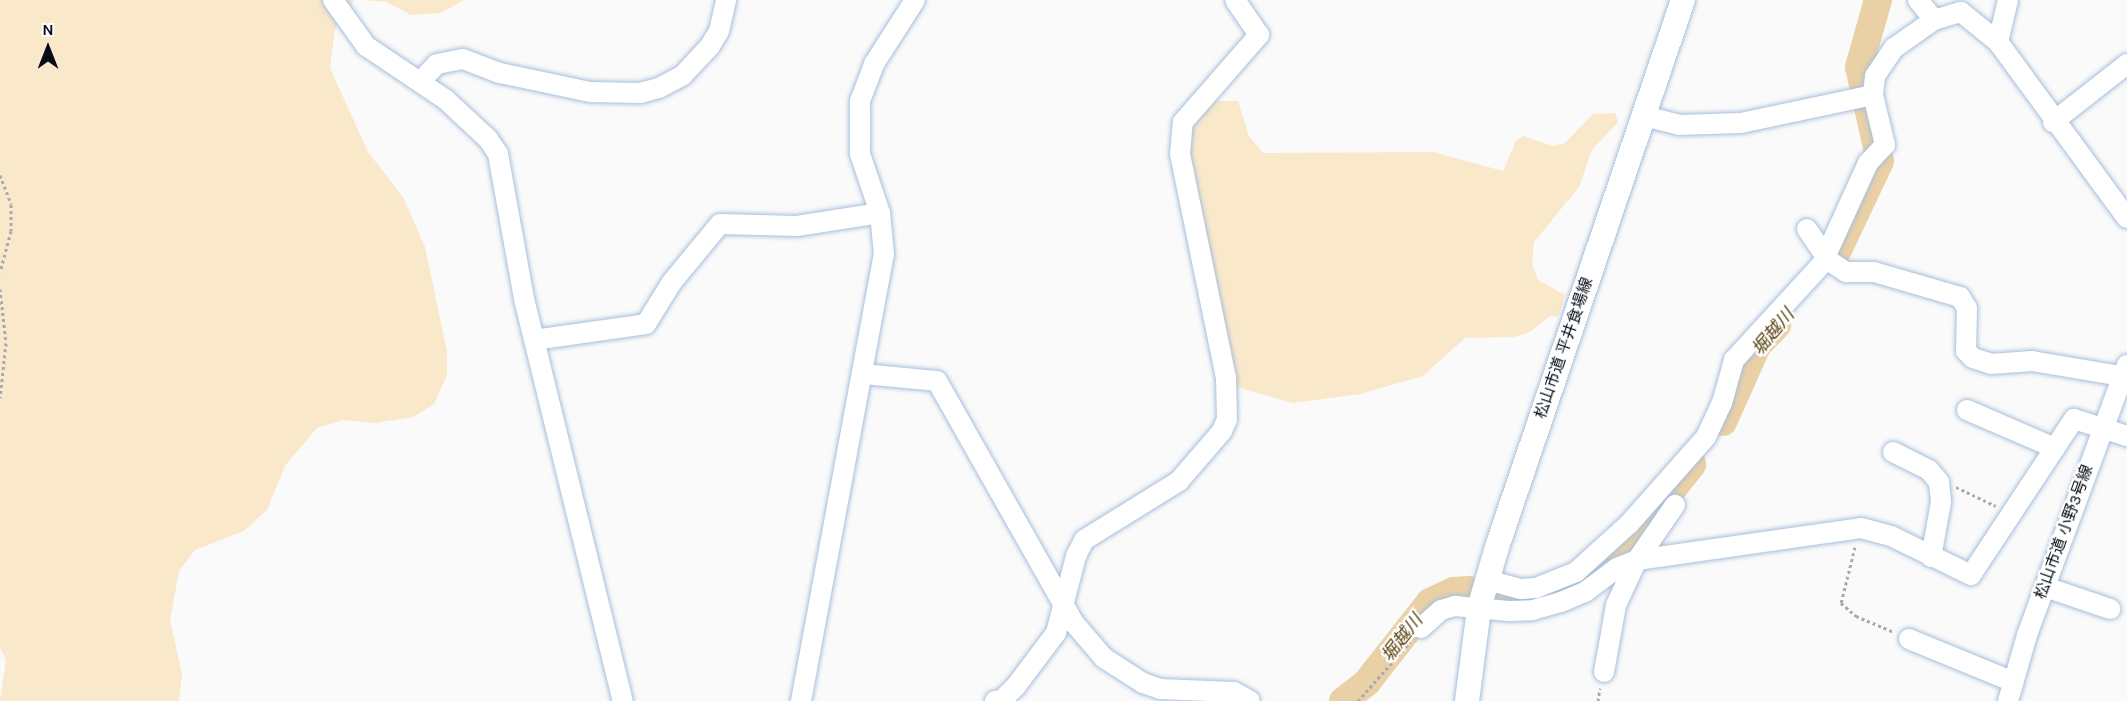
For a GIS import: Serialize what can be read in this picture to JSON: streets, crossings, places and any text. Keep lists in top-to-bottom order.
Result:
{
  "streets": {
    "street": ["松山市道 平井食場線", "松山市道 小野3号線"]
  },
  "water": ["堀越川"],
  "north": "top"
}
